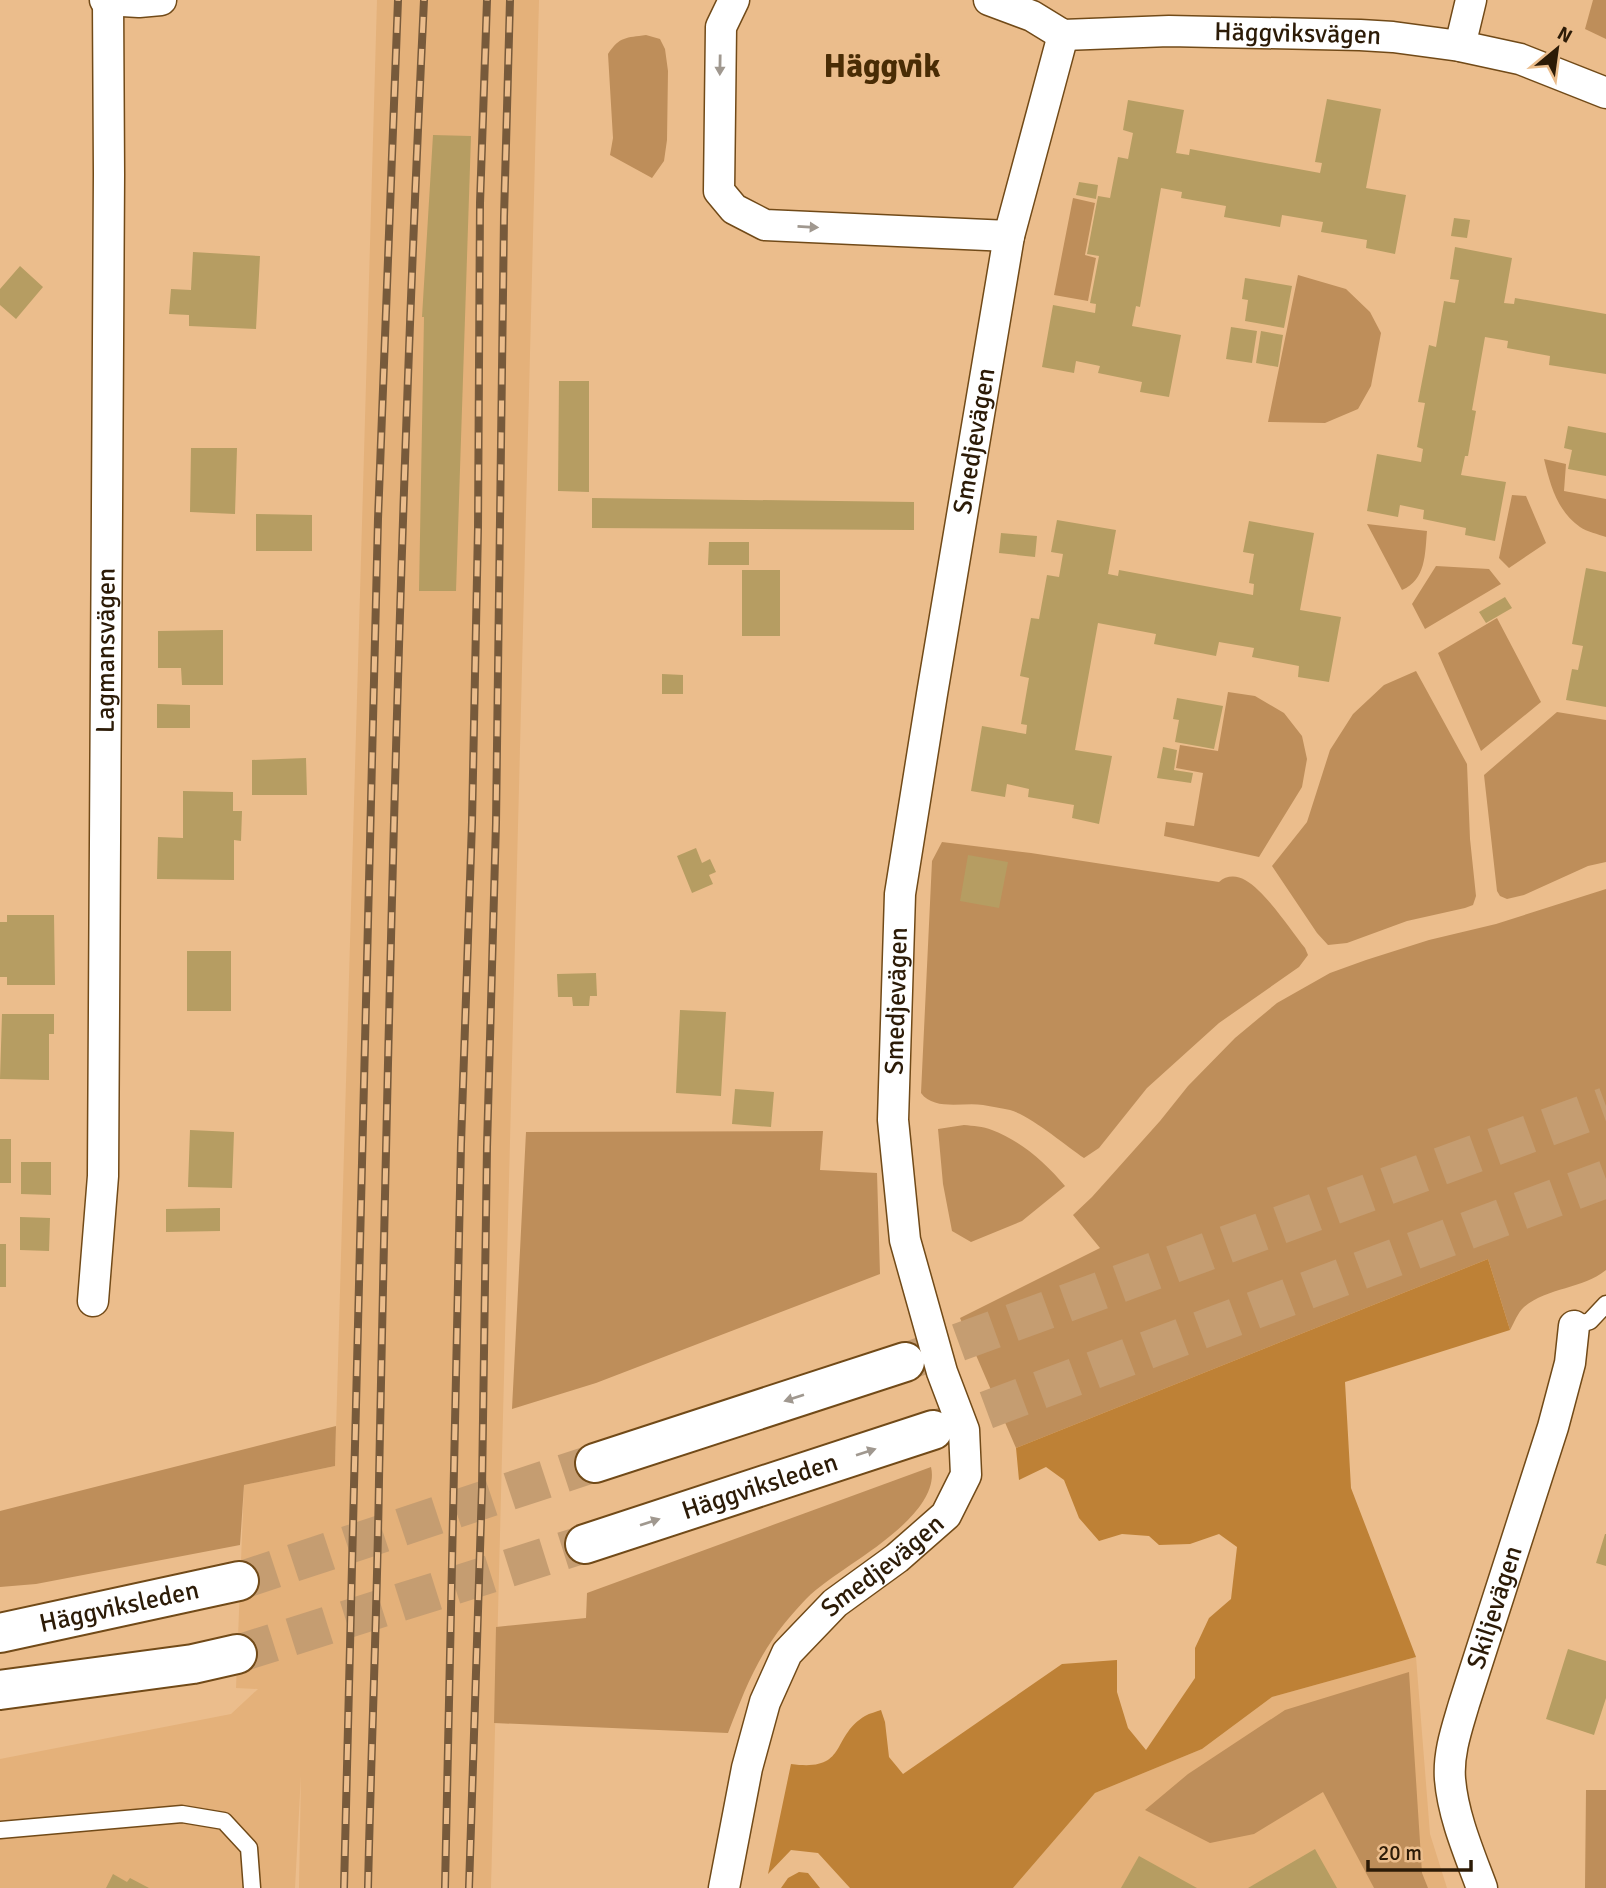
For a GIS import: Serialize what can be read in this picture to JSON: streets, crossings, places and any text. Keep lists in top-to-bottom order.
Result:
{
  "streets": {
    "highway": ["Häggviksleden"],
    "street": [
      "Häggviksvägen",
      "Smedjevägen",
      "Lagmansvägen",
      "Skiljevägen"
    ]
  },
  "crossings": [
    ["Häggviksvägen", "Smedjevägen"]
  ],
  "districts": ["Häggvik"],
  "scale_bar": "20 m",
  "north": "top right"
}
